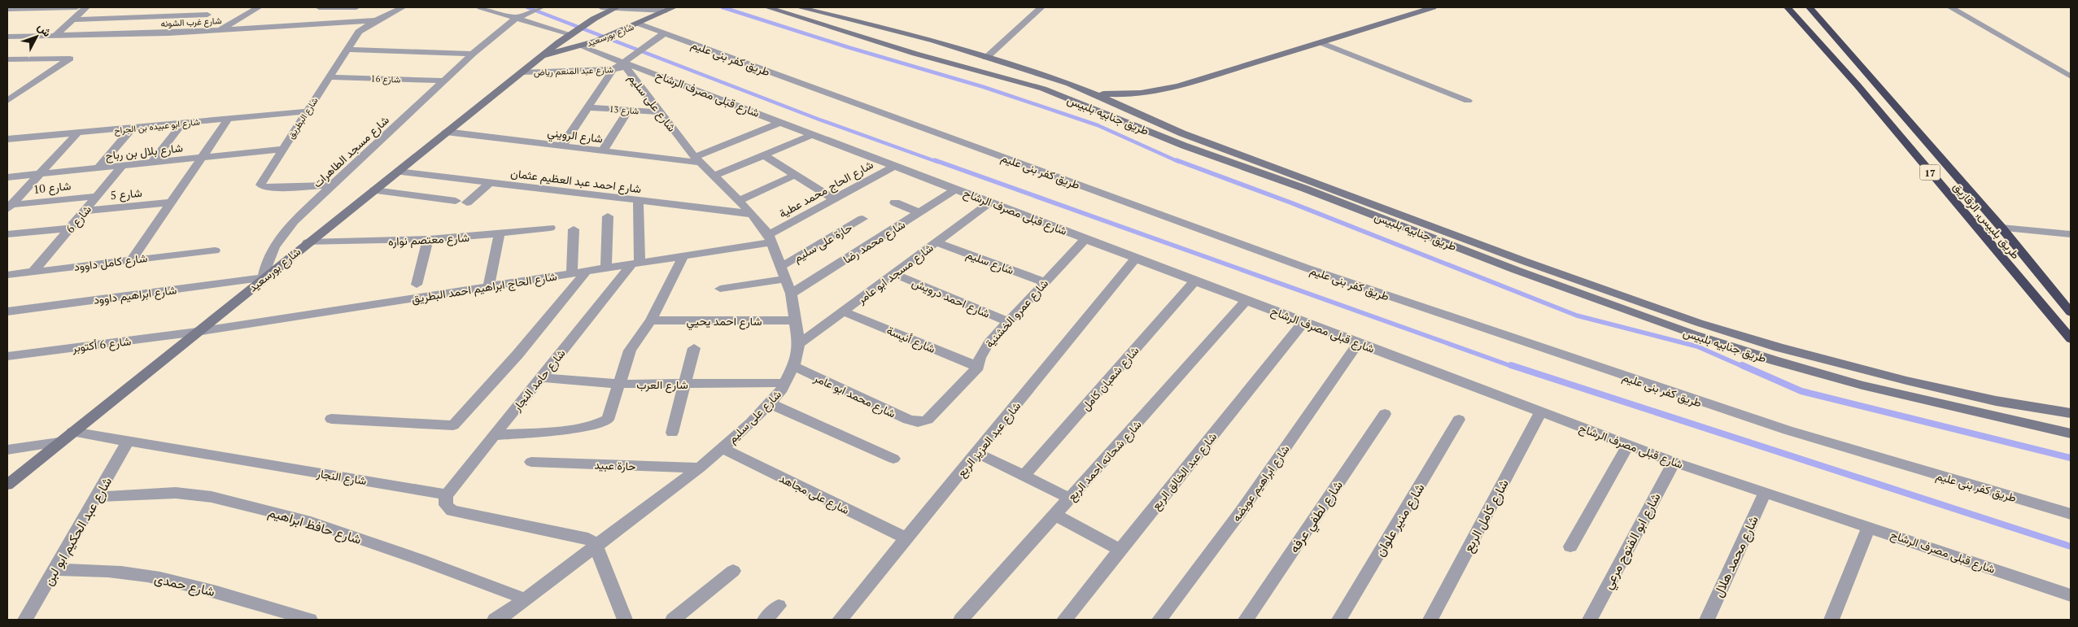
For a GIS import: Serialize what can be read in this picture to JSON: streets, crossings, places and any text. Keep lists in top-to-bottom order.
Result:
{
  "streets": {
    "highway": ["17", "طريق بلبيس, الزقازيق"],
    "main road": ["شارع بورسعيد", "طريق جنابيه بلبيس"],
    "street": [
      "شارع غرب الشونه",
      "طريق كفر بنى عليم",
      "شارع عبد المنعم رياض",
      "شارع 16",
      "شارع قبلى مصرف الرشاح",
      "شارع على سليم",
      "شارع 13",
      "شارع البطريق",
      "شارع ابو عبيده بن الجراح",
      "شارع الرويني",
      "شارع بلال بن رباح",
      "شارع مسجد الطاهرات",
      "شارع احمد عبد العظيم عثمان",
      "شارع 10",
      "شارع الحاج محمد عطية",
      "شارع 5",
      "شارع 6",
      "شارع معتصم نواره",
      "شارع محمد رضا",
      "حارة على سليم",
      "شارع كامل داوود",
      "شارع سليم",
      "شارع مسجد ابو عامر",
      "شارع الحاج ابراهيم احمد البطريق",
      "شارع ابراهيم داوود",
      "شارع احمد درويش",
      "شارع عمرو الخشنية",
      "شارع احمد يحيي",
      "شارع أنيسة",
      "شارع 6 أكتوبر",
      "شارع شعبان كامل",
      "شارع حامد النجار",
      "شارع العرب",
      "شارع محمد ابو عامر",
      "شارع عبد العزيز الربع",
      "شارع شحاته احمد الربع",
      "حارة عبيد",
      "شارع عبد الخالق الربع",
      "شارع النجار",
      "شارع ابراهيم عويضه",
      "شارع على مجاهد",
      "شارع كامل الربع",
      "شارع لطفي عرفه",
      "شارع منير علوان",
      "شارع حافظ ابراهيم",
      "شارع عبد الحكيم ابو لبن",
      "شارع ابو الفتوح مرعي",
      "شارع محمد هلال",
      "شارع حمدى"
    ]
  },
  "crossings": [
    ["شارع غرب الشونه", "شارع البطريق"],
    ["شارع بورسعيد", "طريق كفر بنى عليم"],
    ["شارع بورسعيد", "شارع عبد المنعم رياض"],
    ["شارع بورسعيد", "شارع قبلى مصرف الرشاح"],
    ["شارع بورسعيد", "شارع الرويني"],
    ["شارع بورسعيد", "شارع مسجد الطاهرات"],
    ["شارع بورسعيد", "شارع احمد عبد العظيم عثمان"],
    ["شارع بورسعيد", "شارع معتصم نواره"],
    ["شارع بورسعيد", "شارع الحاج ابراهيم احمد البطريق"],
    ["شارع بورسعيد", "شارع ابراهيم داوود"],
    ["شارع بورسعيد", "شارع 6 أكتوبر"],
    ["شارع بورسعيد", "شارع النجار"],
    ["شارع عبد المنعم رياض", "شارع قبلى مصرف الرشاح"],
    ["شارع عبد المنعم رياض", "شارع على سليم"],
    ["شارع 16", "شارع البطريق"],
    ["شارع 16", "شارع مسجد الطاهرات"],
    ["شارع قبلى مصرف الرشاح", "شارع على سليم"],
    ["شارع قبلى مصرف الرشاح", "شارع الحاج محمد عطية"],
    ["شارع قبلى مصرف الرشاح", "شارع محمد رضا"],
    ["شارع قبلى مصرف الرشاح", "شارع مسجد ابو عامر"],
    ["شارع قبلى مصرف الرشاح", "شارع عمرو الخشنية"],
    ["شارع قبلى مصرف الرشاح", "شارع شعبان كامل"],
    ["شارع قبلى مصرف الرشاح", "شارع عبد العزيز الربع"],
    ["شارع قبلى مصرف الرشاح", "شارع شحاته احمد الربع"],
    ["شارع قبلى مصرف الرشاح", "شارع عبد الخالق الربع"],
    ["شارع قبلى مصرف الرشاح", "شارع ابراهيم عويضه"],
    ["شارع قبلى مصرف الرشاح", "شارع كامل الربع"],
    ["شارع قبلى مصرف الرشاح", "شارع ابو الفتوح مرعي"],
    ["شارع قبلى مصرف الرشاح", "شارع محمد هلال"],
    ["شارع على سليم", "شارع 13"],
    ["شارع على سليم", "شارع الرويني"],
    ["شارع على سليم", "شارع احمد عبد العظيم عثمان"],
    ["شارع على سليم", "شارع الحاج محمد عطية"],
    ["شارع على سليم", "شارع محمد رضا"],
    ["شارع على سليم", "حارة على سليم"],
    ["شارع على سليم", "شارع مسجد ابو عامر"],
    ["شارع على سليم", "شارع الحاج ابراهيم احمد البطريق"],
    ["شارع على سليم", "شارع احمد يحيي"],
    ["شارع على سليم", "شارع العرب"],
    ["شارع على سليم", "شارع محمد ابو عامر"],
    ["شارع على سليم", "حارة عبيد"],
    ["شارع على سليم", "شارع على مجاهد"],
    ["شارع على سليم", "شارع حافظ ابراهيم"],
    ["شارع البطريق", "شارع ابو عبيده بن الجراح"],
    ["شارع البطريق", "شارع بلال بن رباح"],
    ["شارع البطريق", "شارع مسجد الطاهرات"],
    ["شارع بلال بن رباح", "شارع 6"],
    ["شارع مسجد الطاهرات", "شارع ابراهيم داوود"],
    ["شارع 10", "شارع 6"],
    ["شارع الحاج محمد عطية", "شارع الحاج ابراهيم احمد البطريق"],
    ["شارع 5", "شارع 6"],
    ["شارع 6", "شارع كامل داوود"],
    ["شارع سليم", "شارع مسجد ابو عامر"],
    ["شارع سليم", "شارع عمرو الخشنية"],
    ["شارع مسجد ابو عامر", "شارع احمد درويش"],
    ["شارع مسجد ابو عامر", "شارع أنيسة"],
    ["شارع الحاج ابراهيم احمد البطريق", "شارع 6 أكتوبر"],
    ["شارع الحاج ابراهيم احمد البطريق", "شارع حامد النجار"],
    ["شارع احمد درويش", "شارع عمرو الخشنية"],
    ["شارع عمرو الخشنية", "شارع أنيسة"],
    ["شارع عمرو الخشنية", "شارع محمد ابو عامر"],
    ["شارع حامد النجار", "شارع العرب"],
    ["شارع حامد النجار", "شارع النجار"],
    ["شارع عبد العزيز الربع", "شارع على مجاهد"],
    ["شارع النجار", "شارع عبد الحكيم ابو لبن"],
    ["شارع حافظ ابراهيم", "شارع عبد الحكيم ابو لبن"],
    ["شارع عبد الحكيم ابو لبن", "شارع حمدى"]
  ],
  "north": "top right"
}
